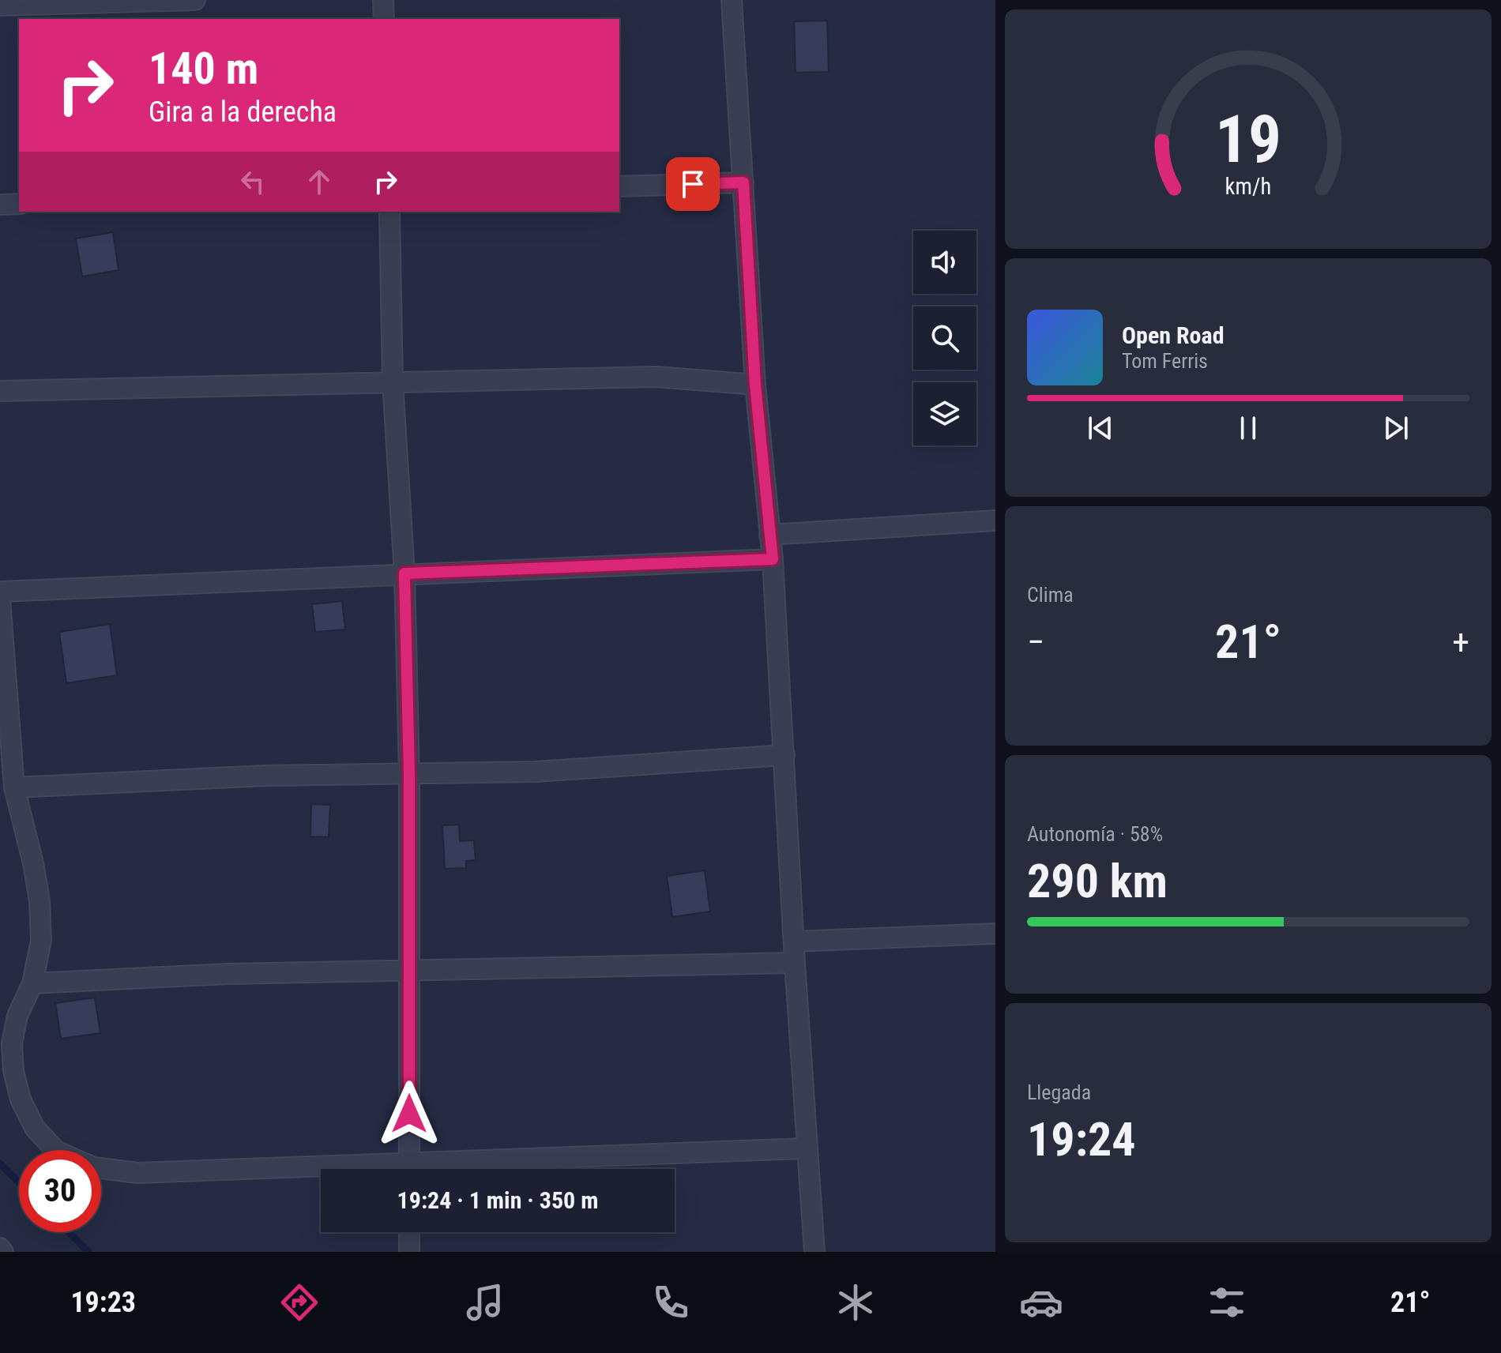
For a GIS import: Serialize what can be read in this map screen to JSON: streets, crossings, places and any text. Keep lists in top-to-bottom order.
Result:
{
  "page": {
    "turn": ["140 m", "Gira a la derecha"],
    "song": ["Open Road", "Tom Ferris"],
    "tile": [
      "Clima",
      ["Autonomía · 58%", "290 km"],
      ["Llegada", "19:24"]
    ],
    "heat": ["−", "21°", "+"],
    "limit": "30",
    "trip": "19:24 · 1 min · 350 m",
    "tabs": ["19:23", "21°"],
    "gauge": ["19", "km/h"]
  }
}
